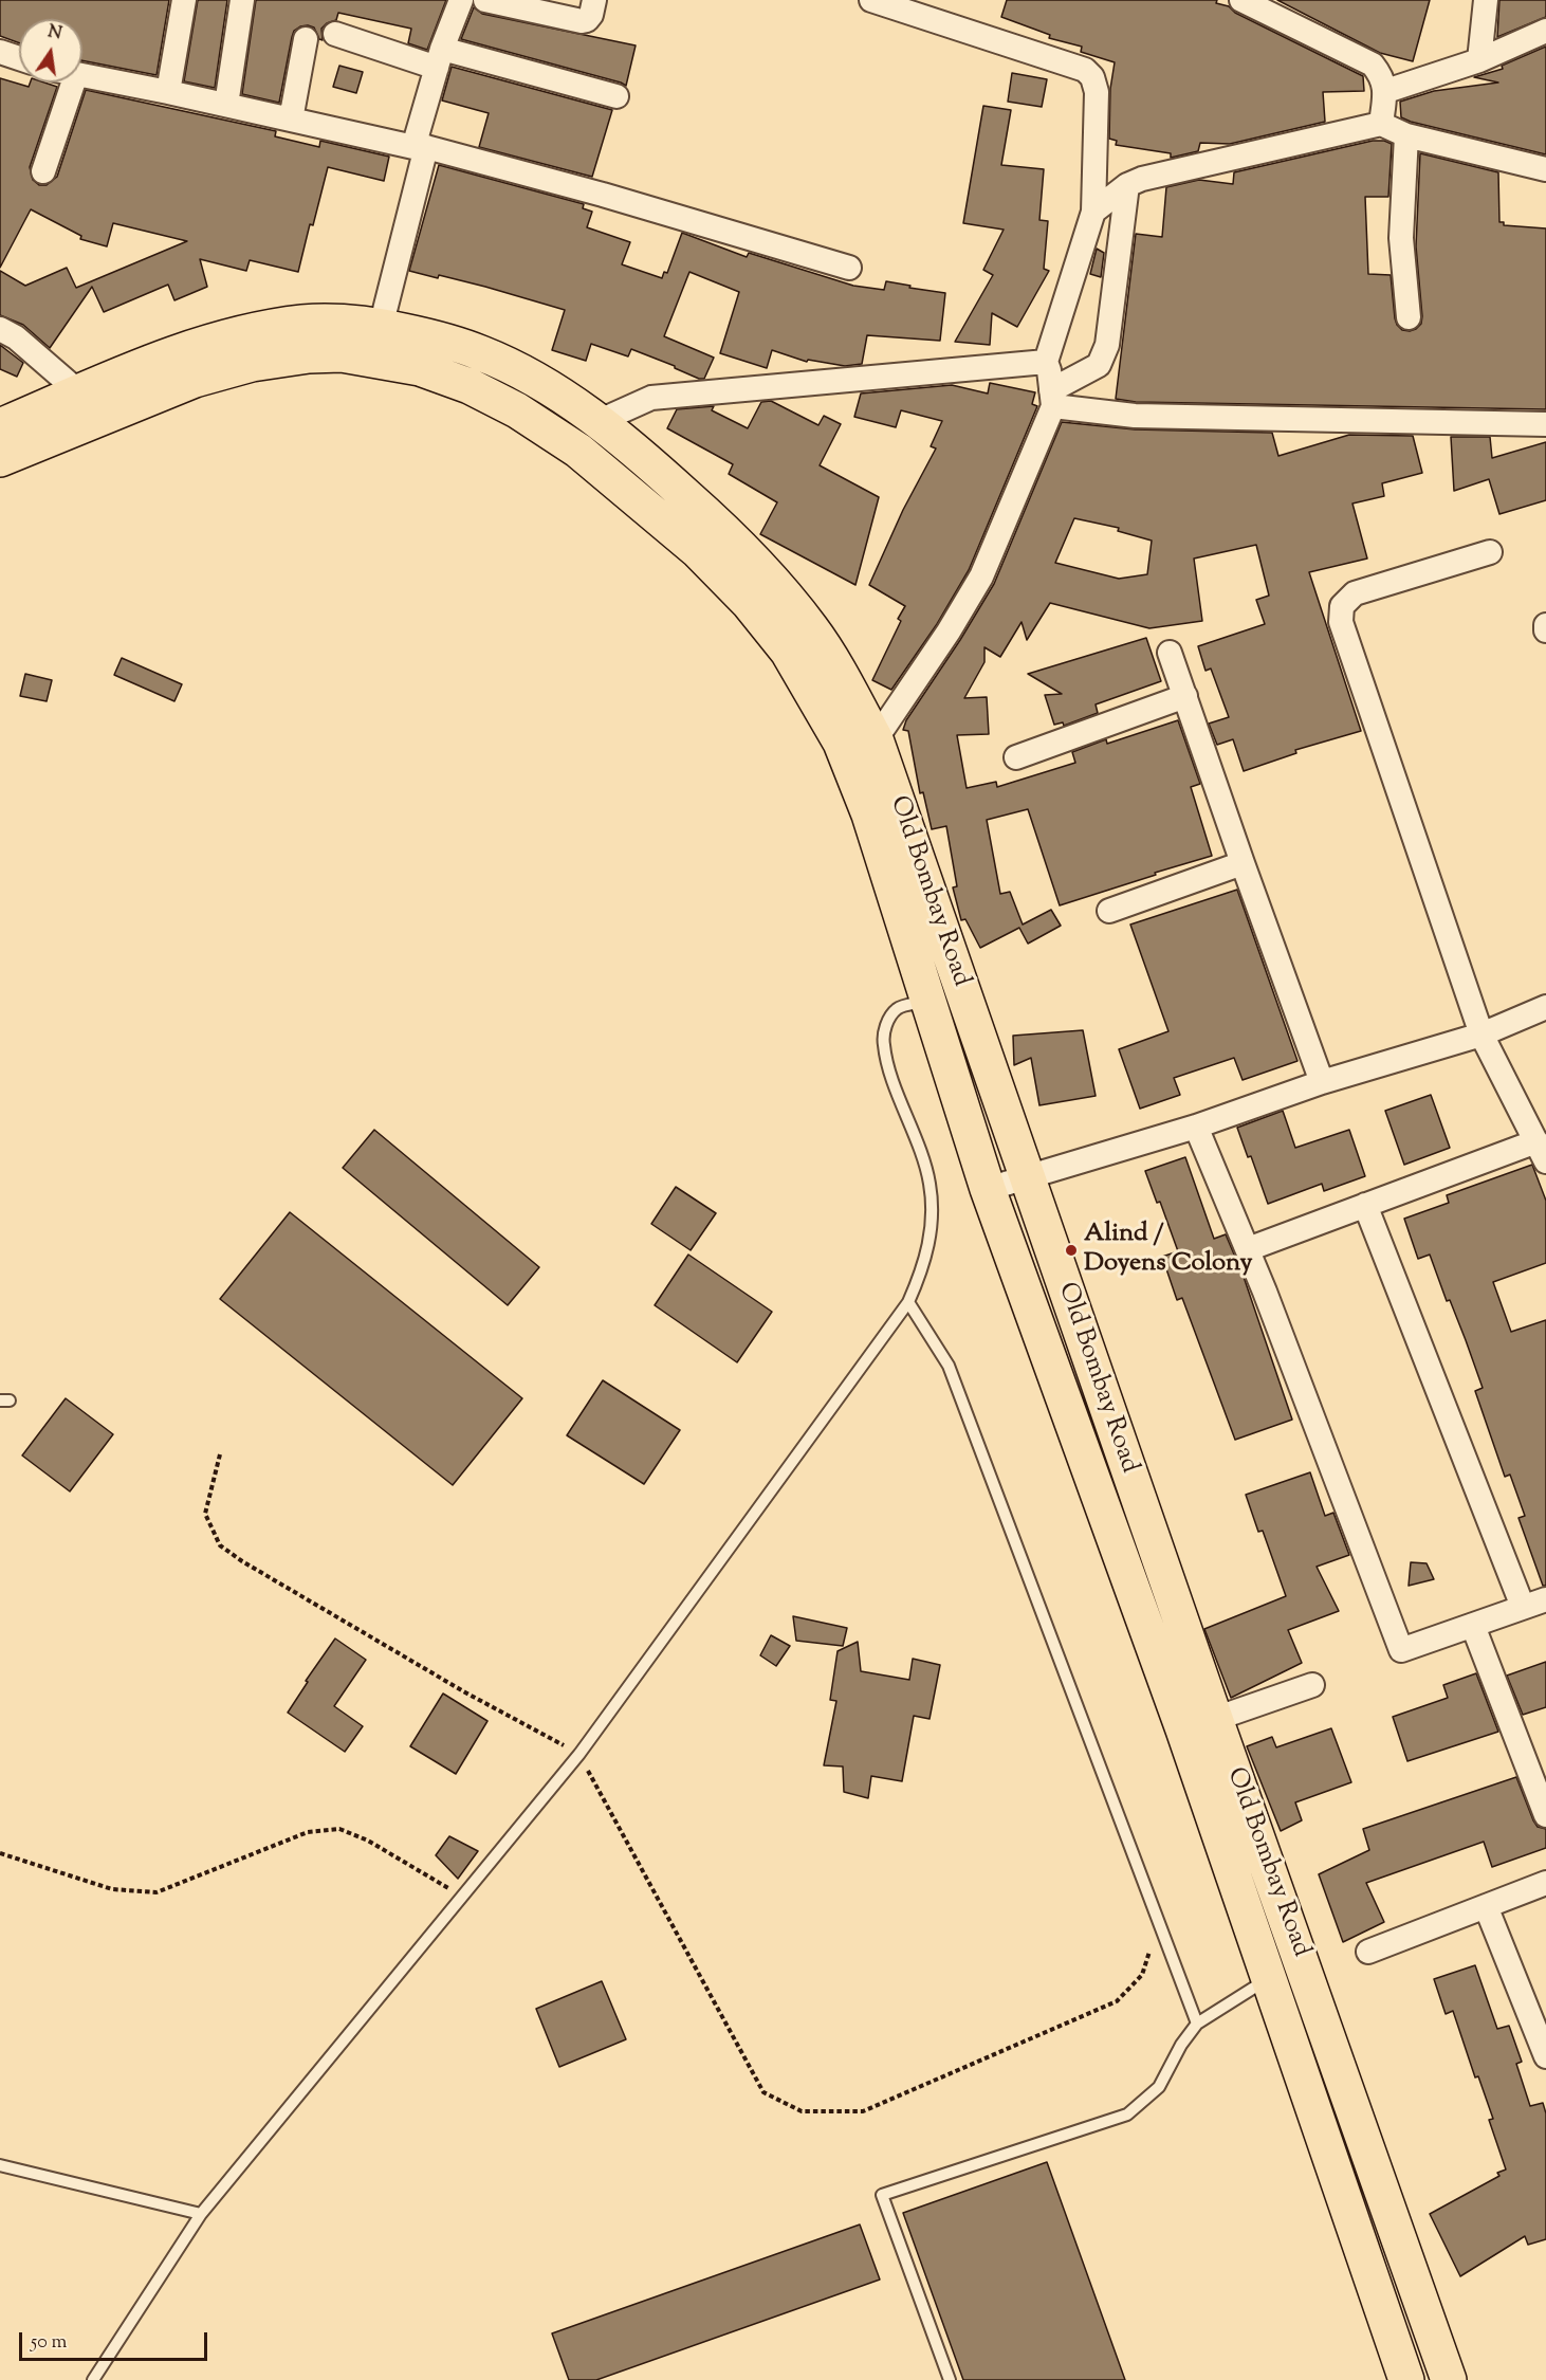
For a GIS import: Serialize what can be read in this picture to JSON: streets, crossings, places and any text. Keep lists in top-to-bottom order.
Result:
{
  "streets": {
    "main road": ["Old Bombay Road"]
  },
  "places": ["Alind / Doyens Colony"],
  "scale_bar": "50 m",
  "north": "top"
}
